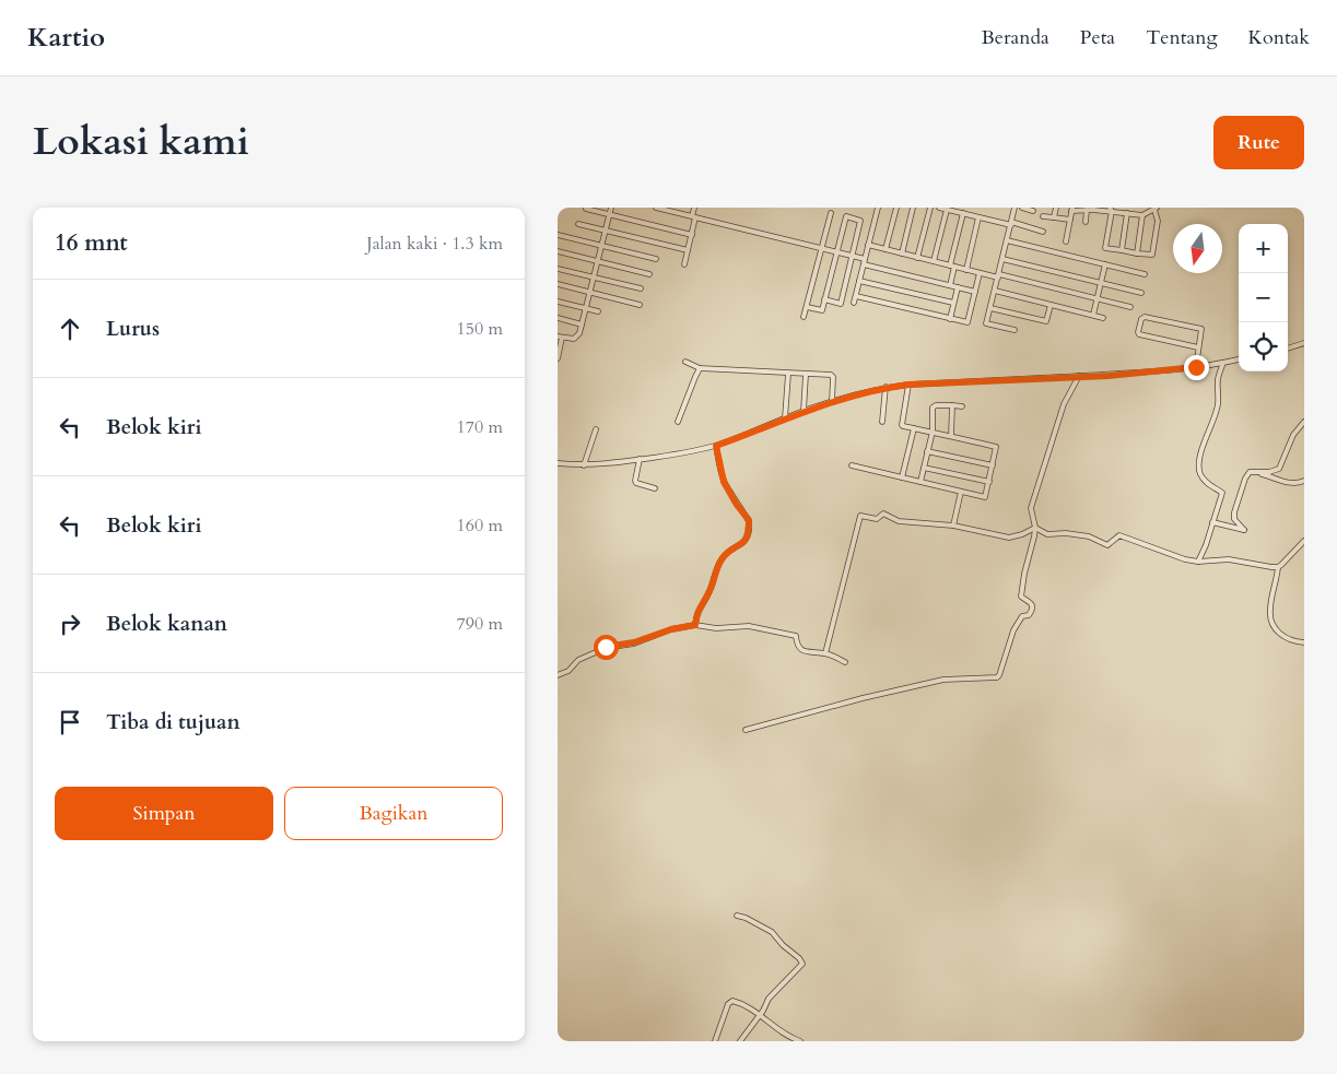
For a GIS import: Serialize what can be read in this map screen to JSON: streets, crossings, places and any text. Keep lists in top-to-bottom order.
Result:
{
  "north": "bottom",
  "page": {
    "header": "Kartio",
    "nav": [
      "Beranda",
      "Peta",
      "Tentang",
      "Kontak"
    ],
    "title": "Lokasi kami",
    "buttons": [
      "Rute",
      ["Simpan", "Bagikan"]
    ],
    "heading": ["16 mnt", "Jalan kaki · 1.3 km"],
    "map_buttons": ["+", "−"],
    "list": [
      ["Lurus", "150 m"],
      ["Belok kiri", "170 m"],
      ["Belok kiri", "160 m"],
      ["Belok kanan", "790 m"],
      "Tiba di tujuan"
    ]
  }
}
